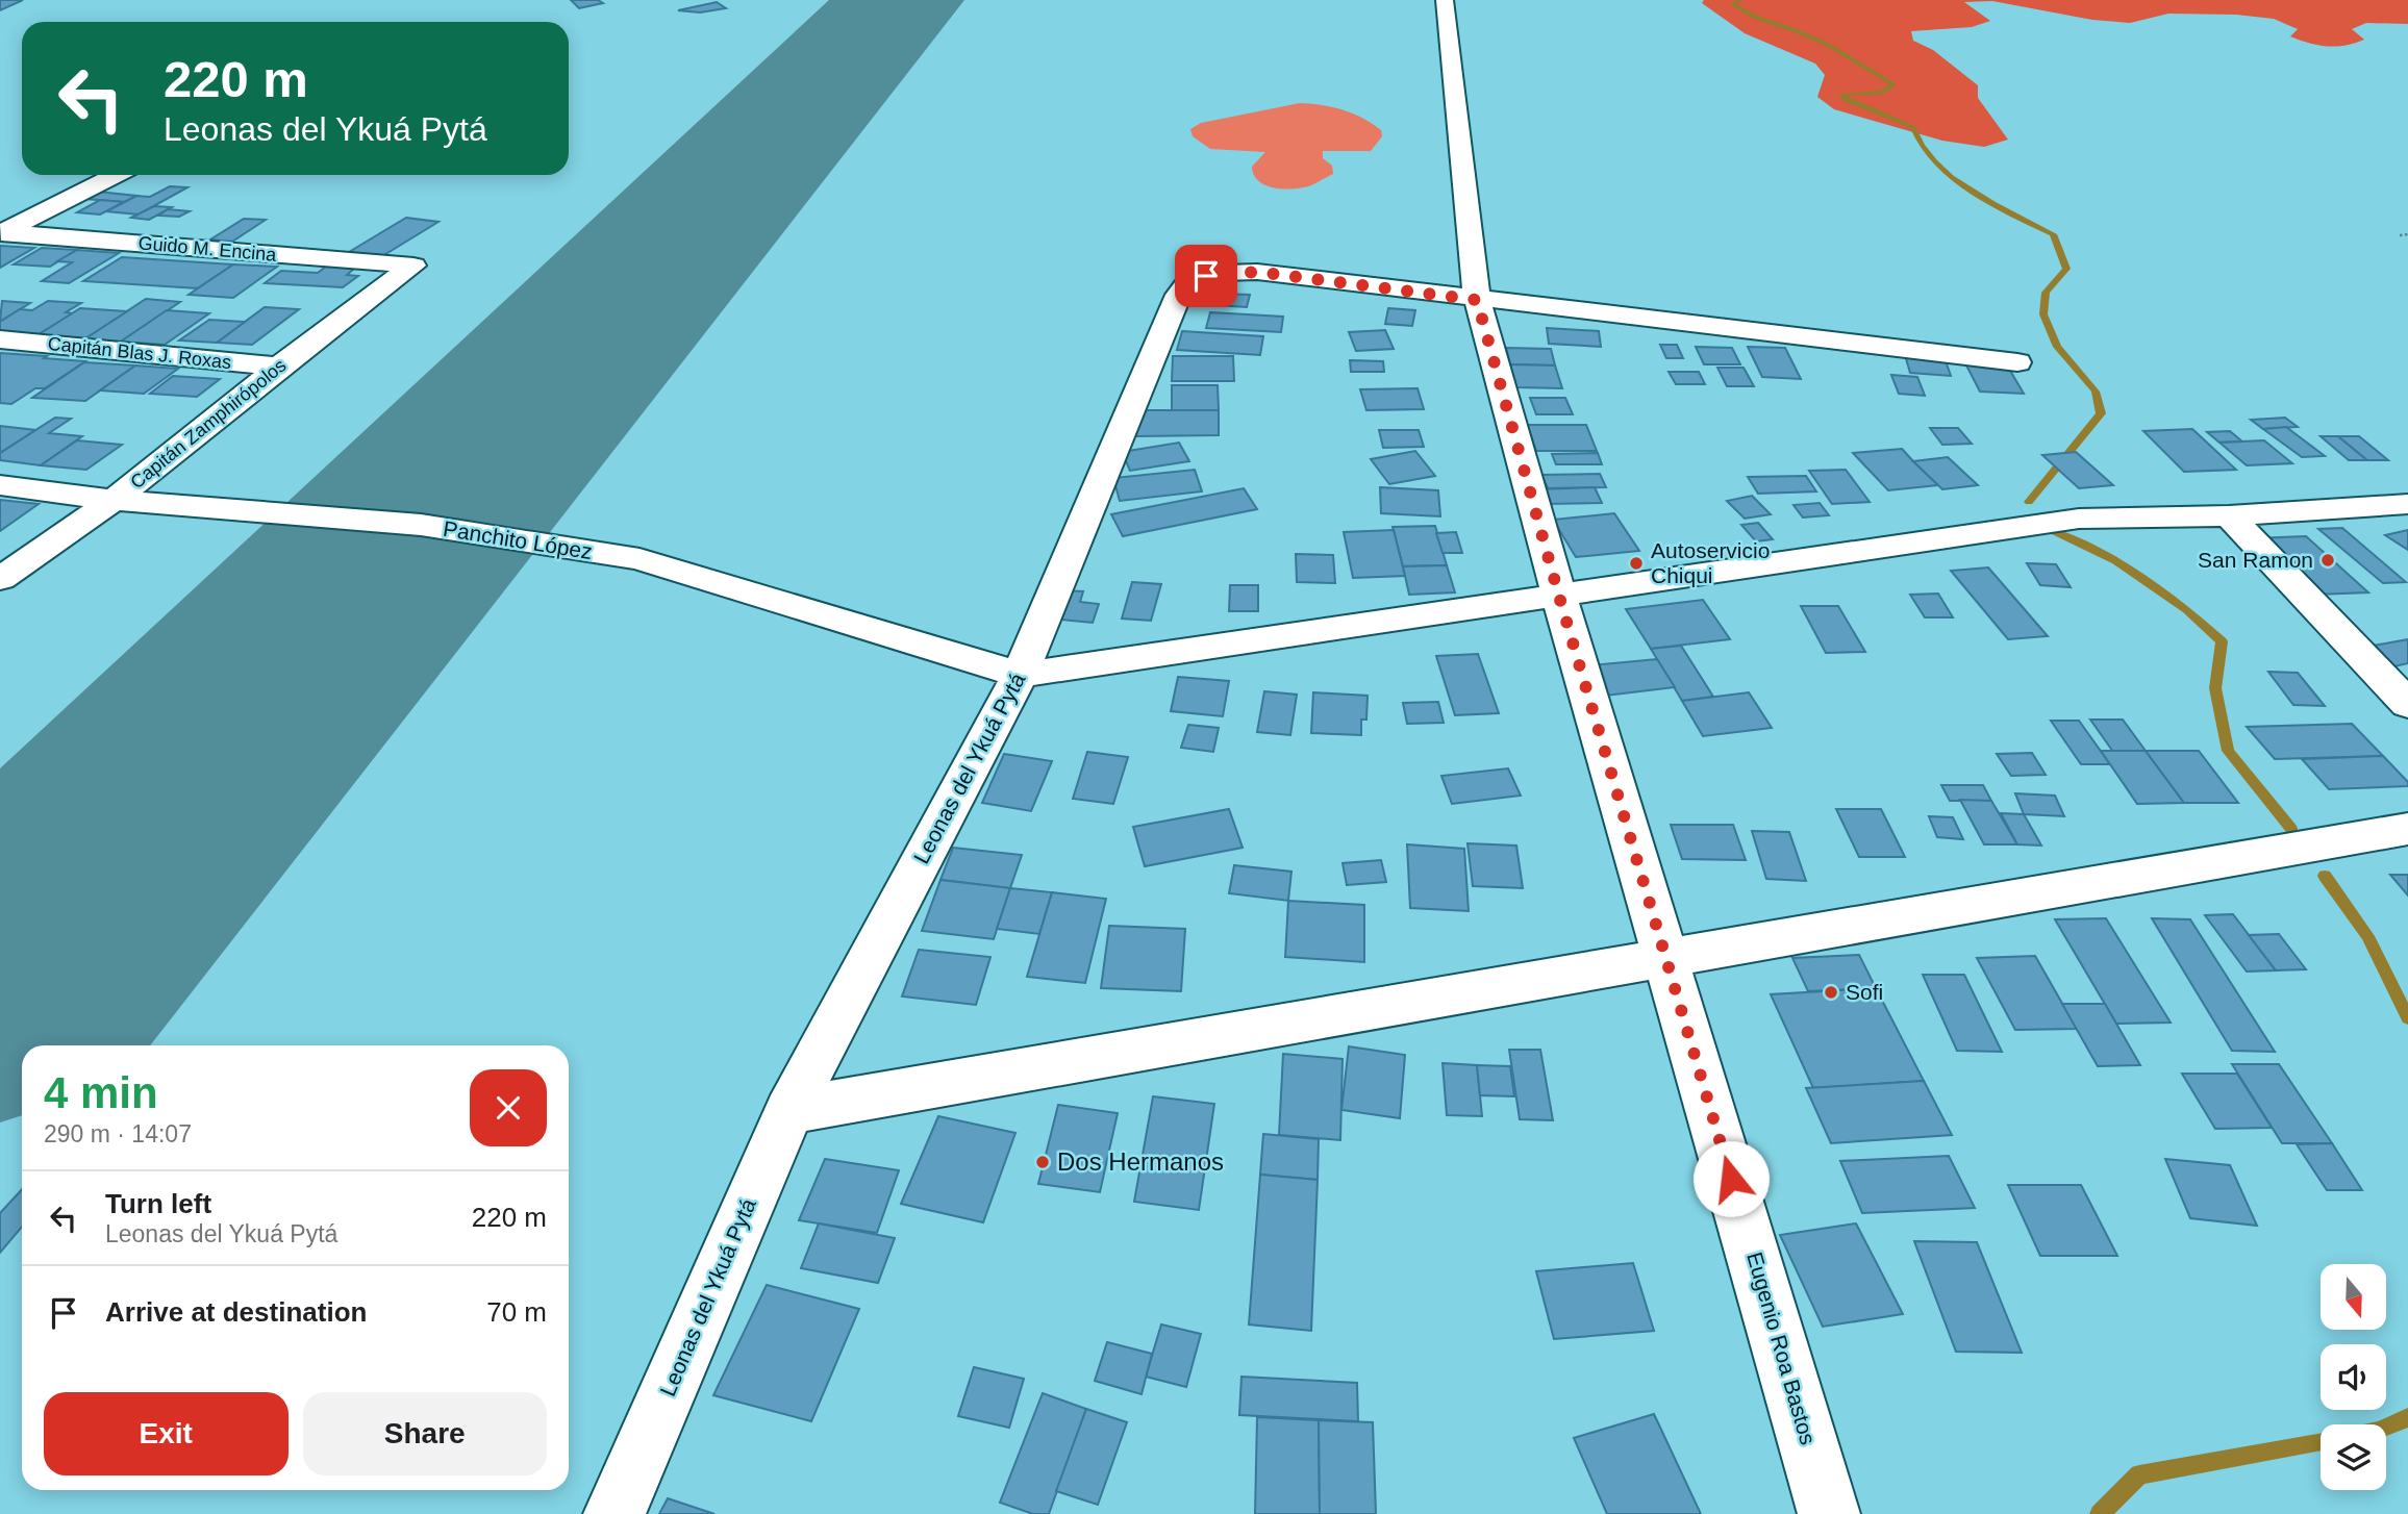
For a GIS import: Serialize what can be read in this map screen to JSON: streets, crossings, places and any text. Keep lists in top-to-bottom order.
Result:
{
  "streets": {
    "street": [
      "Guido M. Encina",
      "Capitán Blas J. Roxas",
      "Capitán Zamphirópolos",
      "Panchito López",
      "Leonas del Ykuá Pytá",
      "Eugenio Roa Bastos"
    ]
  },
  "crossings": [
    ["Guido M. Encina", "Capitán Zamphirópolos"],
    ["Capitán Blas J. Roxas", "Capitán Zamphirópolos"],
    ["Capitán Zamphirópolos", "Panchito López"],
    ["Panchito López", "Leonas del Ykuá Pytá"],
    ["Leonas del Ykuá Pytá", "Eugenio Roa Bastos"]
  ],
  "places": [
    "San Ramon",
    "Autoservicio Chiqui",
    "Sofi",
    "Dos Hermanos"
  ],
  "north": "bottom",
  "page": {
    "turn": ["220 m", "Leonas del Ykuá Pytá"],
    "heading": ["4 min", "290 m · 14:07"],
    "list": [
      {
        "name": "Turn left",
        "note": "Leonas del Ykuá Pytá",
        "value": "220 m"
      },
      {
        "name": "Arrive at destination",
        "value": "70 m"
      }
    ],
    "buttons": ["Exit", "Share"]
  }
}
